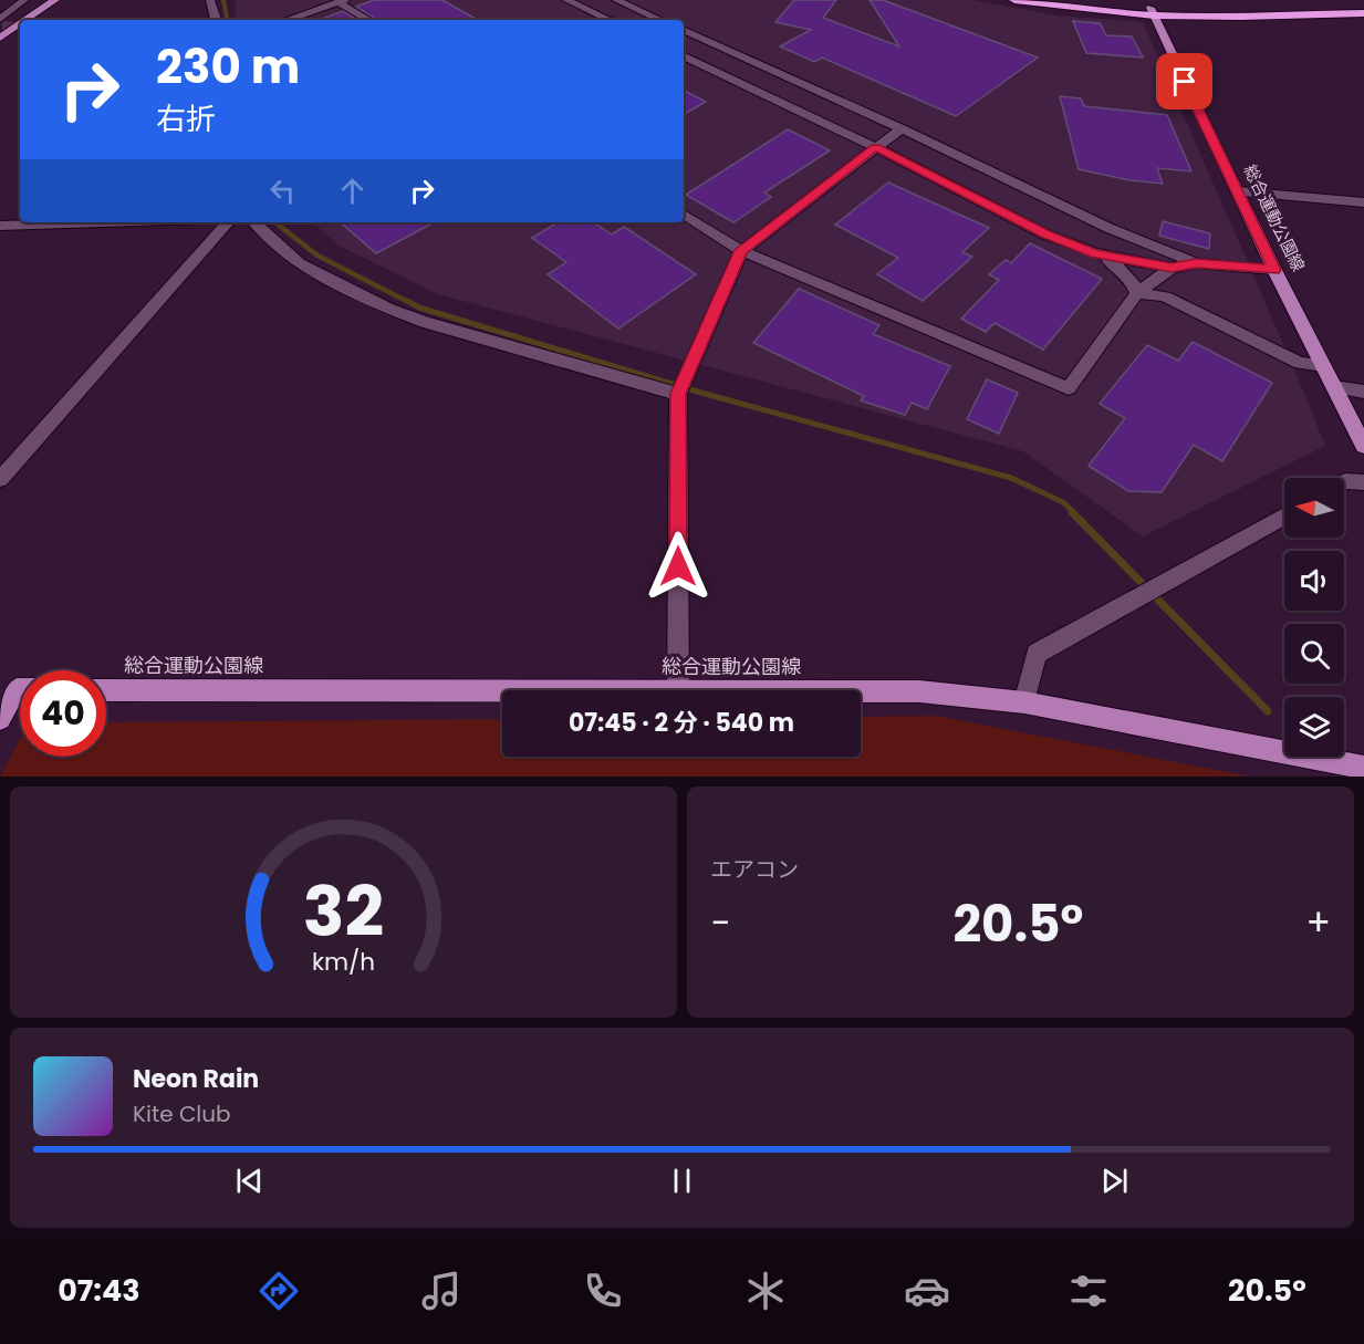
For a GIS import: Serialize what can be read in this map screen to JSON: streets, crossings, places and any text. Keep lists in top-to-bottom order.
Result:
{
  "streets": {
    "main road": ["総合運動公園線"]
  },
  "north": "left",
  "page": {
    "turn": ["230 m", "右折"],
    "limit": "40",
    "trip": "07:45 · 2 分 · 540 m",
    "tile": "エアコン",
    "heat": ["−", "20.5°", "+"],
    "song": ["Neon Rain", "Kite Club"],
    "tabs": ["07:43", "20.5°"],
    "gauge": ["32", "km/h"]
  }
}
